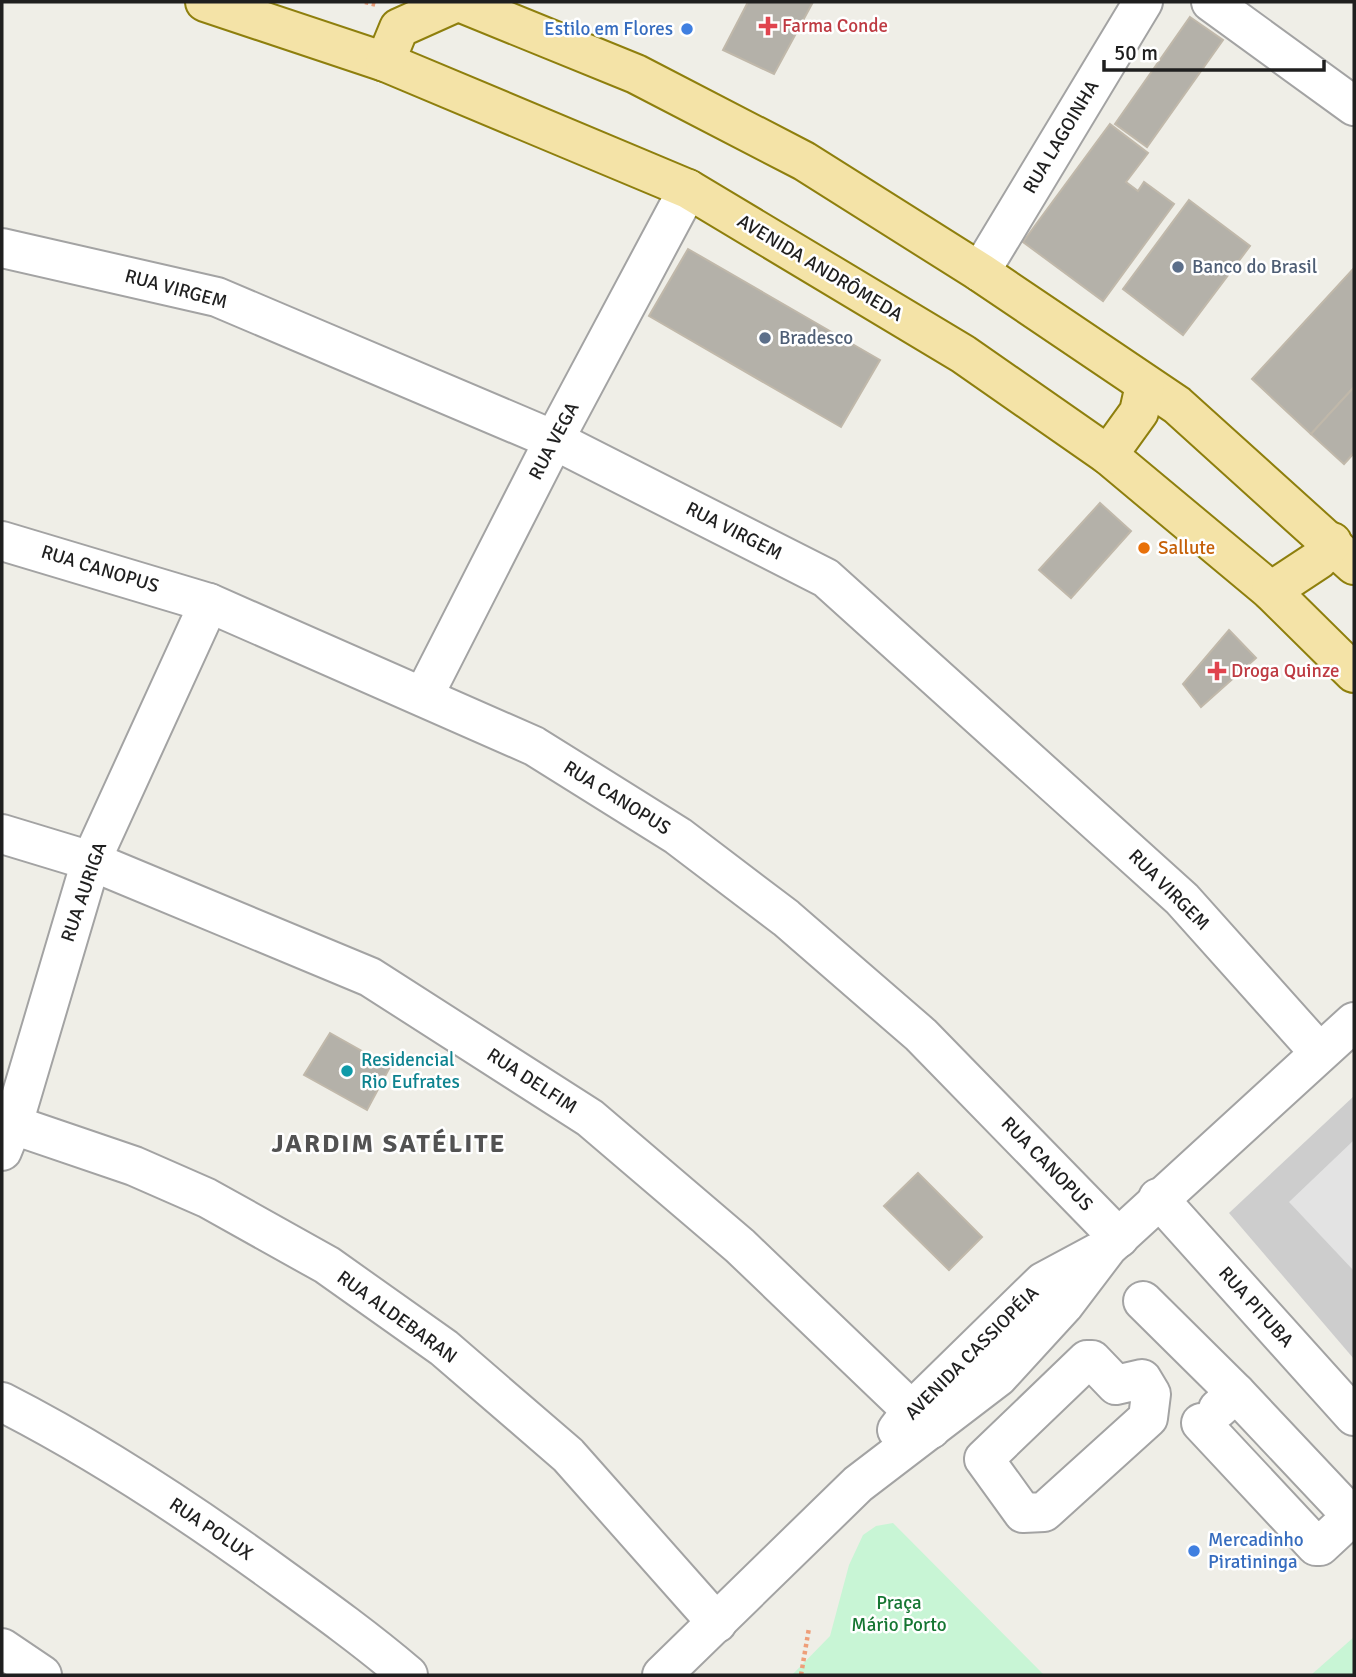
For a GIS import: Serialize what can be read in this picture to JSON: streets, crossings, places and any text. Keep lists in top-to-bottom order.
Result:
{
  "streets": {
    "main road": ["AVENIDA ANDRÔMEDA"],
    "street": [
      "RUA LAGOINHA",
      "RUA VIRGEM",
      "RUA VEGA",
      "RUA CANOPUS",
      "RUA AURIGA",
      "RUA DELFIM",
      "RUA PITUBA",
      "RUA ALDEBARAN",
      "AVENIDA CASSIOPÉIA",
      "RUA POLUX"
    ]
  },
  "crossings": [
    ["AVENIDA ANDRÔMEDA", "RUA VEGA"],
    ["RUA VIRGEM", "RUA VEGA"],
    ["RUA VIRGEM", "AVENIDA CASSIOPÉIA"],
    ["RUA VEGA", "RUA CANOPUS"],
    ["RUA CANOPUS", "RUA AURIGA"],
    ["RUA CANOPUS", "AVENIDA CASSIOPÉIA"],
    ["RUA AURIGA", "RUA DELFIM"],
    ["RUA AURIGA", "RUA ALDEBARAN"],
    ["RUA DELFIM", "AVENIDA CASSIOPÉIA"],
    ["RUA PITUBA", "AVENIDA CASSIOPÉIA"],
    ["RUA ALDEBARAN", "AVENIDA CASSIOPÉIA"]
  ],
  "districts": ["JARDIM SATÉLITE"],
  "parks": ["Praça Mário Porto"],
  "places": {
    "health": ["Farma Conde", "Droga Quinze"],
    "other": [
      "Estilo em Flores",
      "Banco do Brasil",
      "Bradesco",
      "Sallute",
      "Residencial Rio Eufrates",
      "Mercadinho Piratininga"
    ]
  },
  "scale_bar": "50 m"
}
